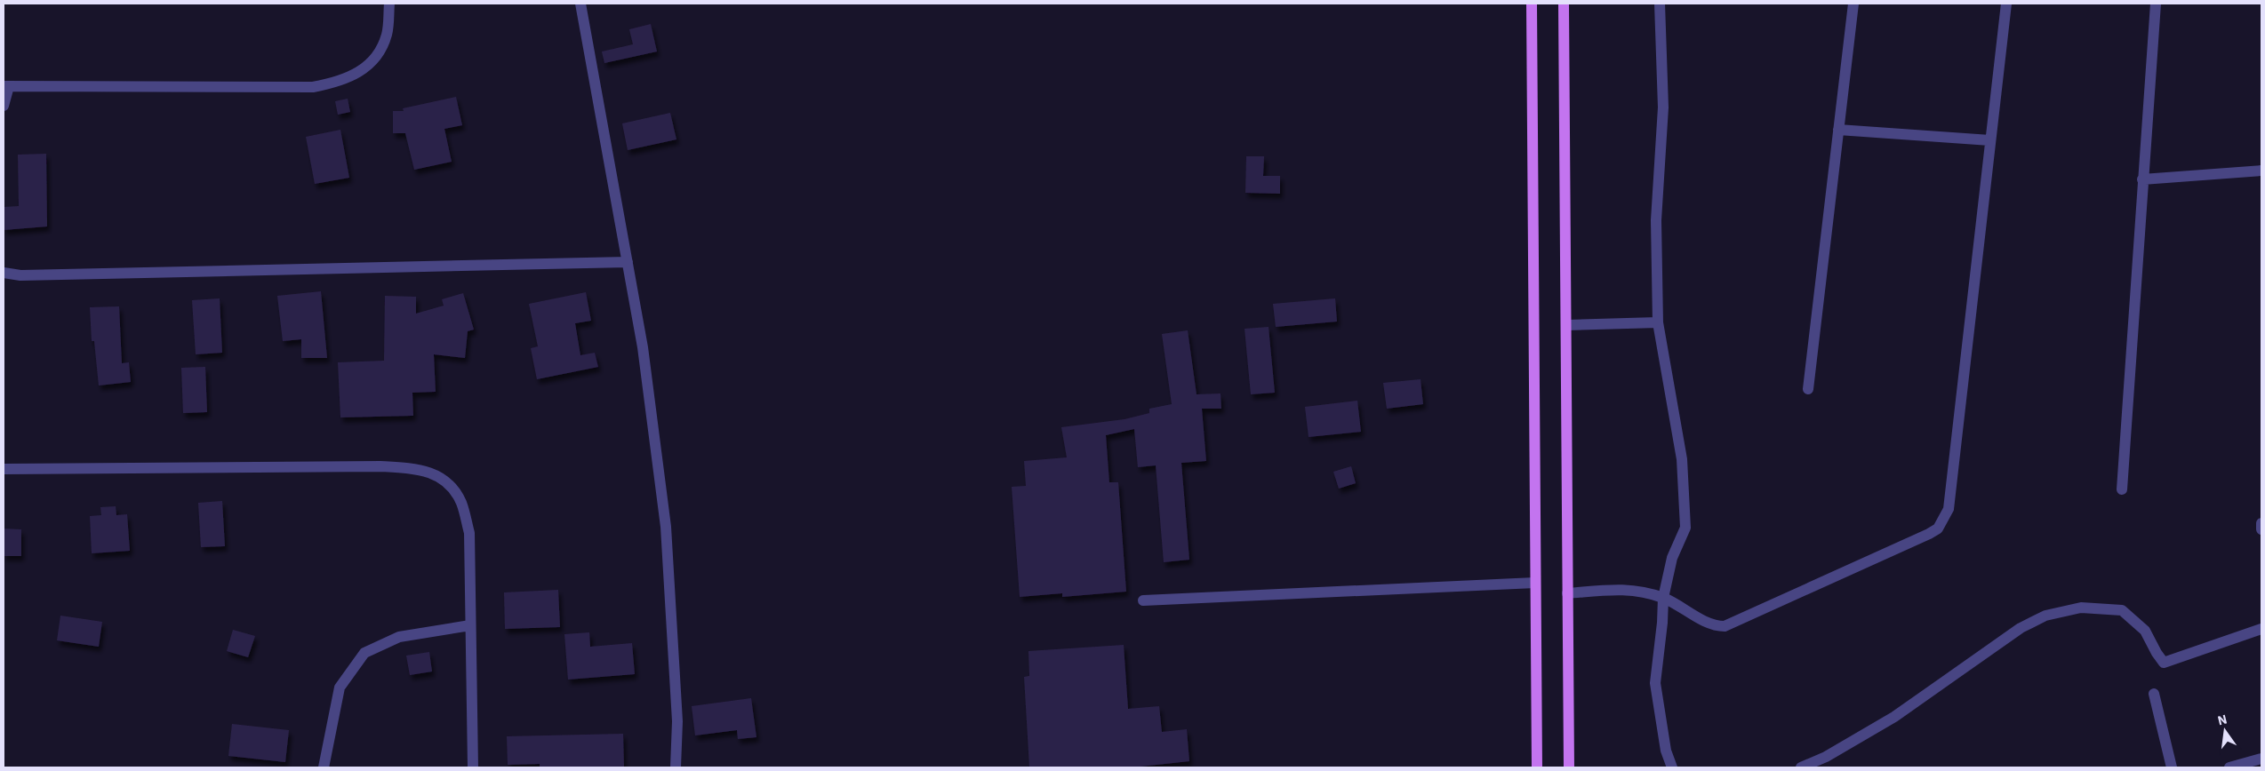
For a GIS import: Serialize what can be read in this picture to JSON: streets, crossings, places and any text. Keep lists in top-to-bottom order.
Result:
{
  "north": "top"
}
